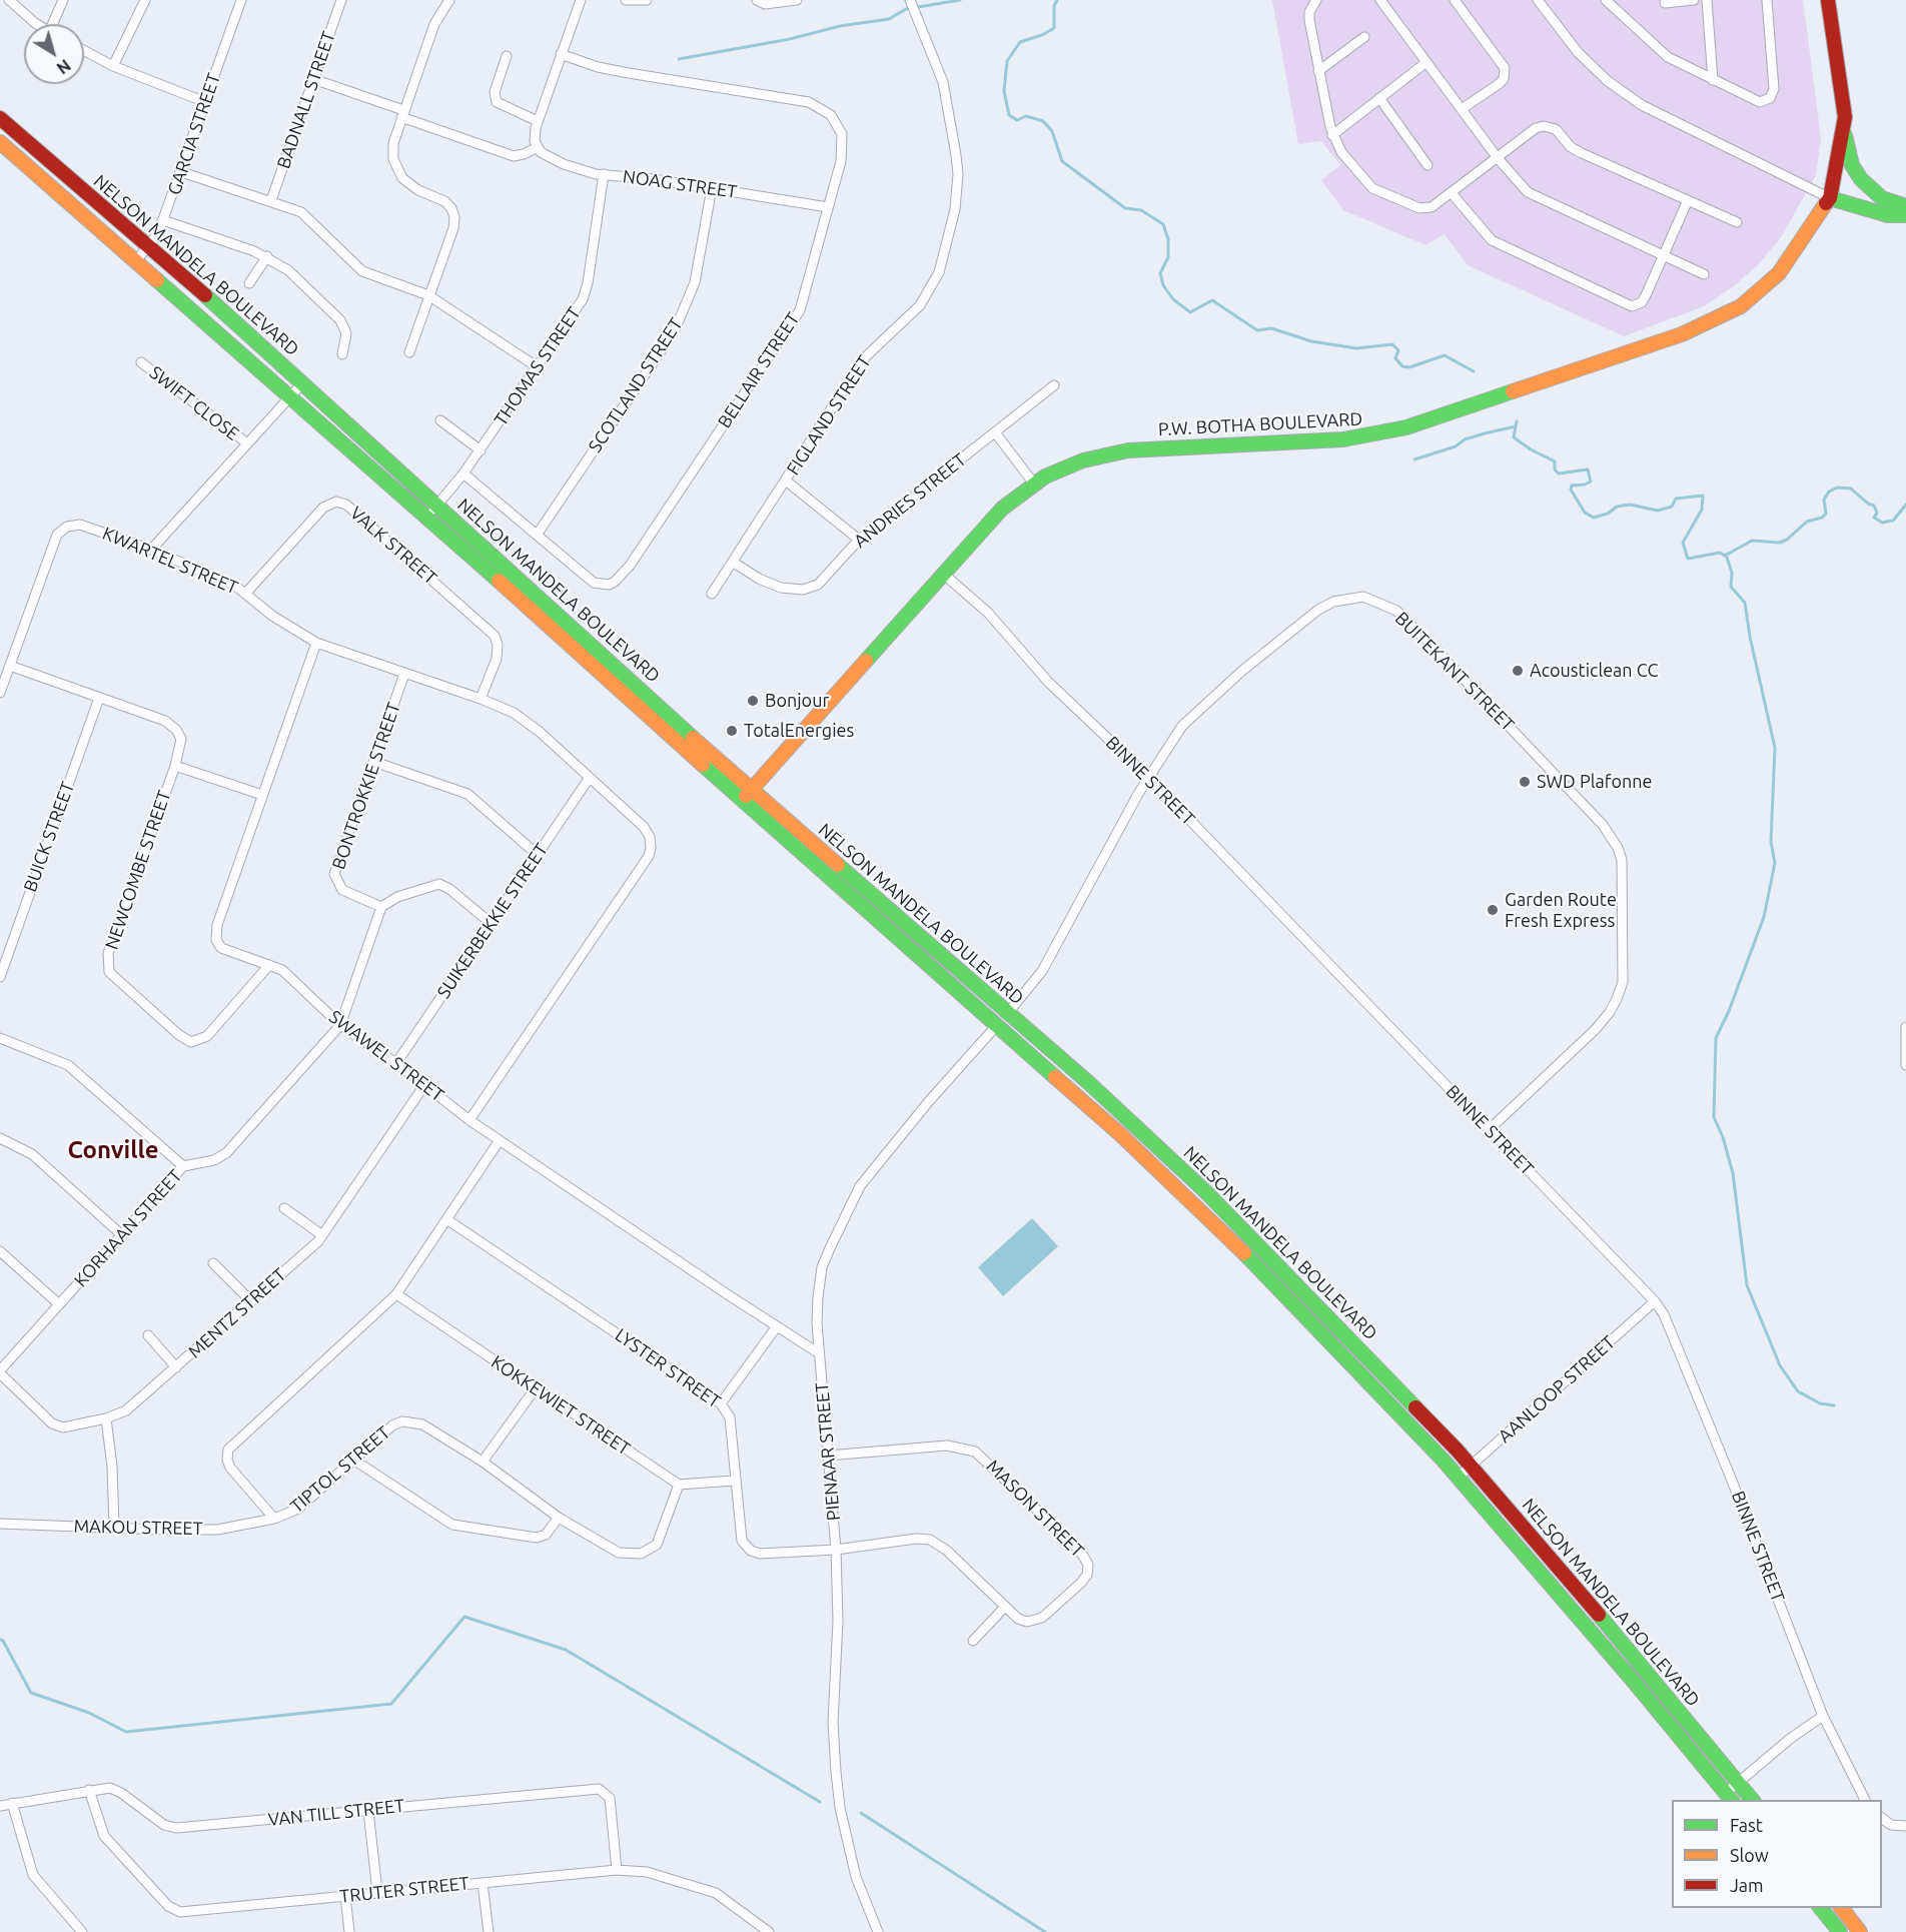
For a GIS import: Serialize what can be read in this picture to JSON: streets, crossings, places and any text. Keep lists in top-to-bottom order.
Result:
{
  "streets": {
    "street": [
      "BADNALL STREET",
      "GARCIA STREET",
      "NOAG STREET",
      "NELSON MANDELA BOULEVARD",
      "THOMAS STREET",
      "BELLAIR STREET",
      "SCOTLAND STREET",
      "SWIFT CLOSE",
      "FIGLAND STREET",
      "P.W. BOTHA BOULEVARD",
      "ANDRIES STREET",
      "VALK STREET",
      "KWARTEL STREET",
      "BUITEKANT STREET",
      "BINNE STREET",
      "BONTROKKIE STREET",
      "BUICK STREET",
      "NEWCOMBE STREET",
      "SUIKERBEKKIE STREET",
      "SWAWEL STREET",
      "KORHAAN STREET",
      "MENTZ STREET",
      "LYSTER STREET",
      "AANLOOP STREET",
      "KOKKEWIET STREET",
      "PIENAAR STREET",
      "TIPTOL STREET",
      "MASON STREET",
      "MAKOU STREET",
      "VAN TILL STREET",
      "TRUTER STREET"
    ]
  },
  "crossings": [
    ["GARCIA STREET", "NELSON MANDELA BOULEVARD"],
    ["NOAG STREET", "THOMAS STREET"],
    ["NOAG STREET", "BELLAIR STREET"],
    ["NOAG STREET", "SCOTLAND STREET"],
    ["NELSON MANDELA BOULEVARD", "THOMAS STREET"],
    ["NELSON MANDELA BOULEVARD", "P.W. BOTHA BOULEVARD"],
    ["NELSON MANDELA BOULEVARD", "BUITEKANT STREET"],
    ["NELSON MANDELA BOULEVARD", "AANLOOP STREET"],
    ["NELSON MANDELA BOULEVARD", "PIENAAR STREET"],
    ["THOMAS STREET", "BELLAIR STREET"],
    ["BELLAIR STREET", "SCOTLAND STREET"],
    ["FIGLAND STREET", "ANDRIES STREET"],
    ["P.W. BOTHA BOULEVARD", "BINNE STREET"],
    ["VALK STREET", "KWARTEL STREET"],
    ["KWARTEL STREET", "BONTROKKIE STREET"],
    ["KWARTEL STREET", "NEWCOMBE STREET"],
    ["KWARTEL STREET", "SUIKERBEKKIE STREET"],
    ["KWARTEL STREET", "SWAWEL STREET"],
    ["BUITEKANT STREET", "BINNE STREET"],
    ["BINNE STREET", "AANLOOP STREET"],
    ["BONTROKKIE STREET", "KORHAAN STREET"],
    ["BUICK STREET", "NEWCOMBE STREET"],
    ["NEWCOMBE STREET", "SWAWEL STREET"],
    ["SUIKERBEKKIE STREET", "SWAWEL STREET"],
    ["SWAWEL STREET", "KORHAAN STREET"],
    ["SWAWEL STREET", "MENTZ STREET"],
    ["SWAWEL STREET", "PIENAAR STREET"],
    ["SWAWEL STREET", "TIPTOL STREET"],
    ["KORHAAN STREET", "MENTZ STREET"],
    ["LYSTER STREET", "PIENAAR STREET"],
    ["LYSTER STREET", "TIPTOL STREET"],
    ["KOKKEWIET STREET", "TIPTOL STREET"],
    ["PIENAAR STREET", "MASON STREET"],
    ["TIPTOL STREET", "MAKOU STREET"],
    ["VAN TILL STREET", "TRUTER STREET"]
  ],
  "districts": ["Conville"],
  "places": [
    "Acousticlean CC",
    "Bonjour",
    "TotalEnergies",
    "SWD Plafonne",
    "Garden Route Fresh Express"
  ],
  "legend": ["Fast", "Slow", "Jam"],
  "north": "bottom right"
}
